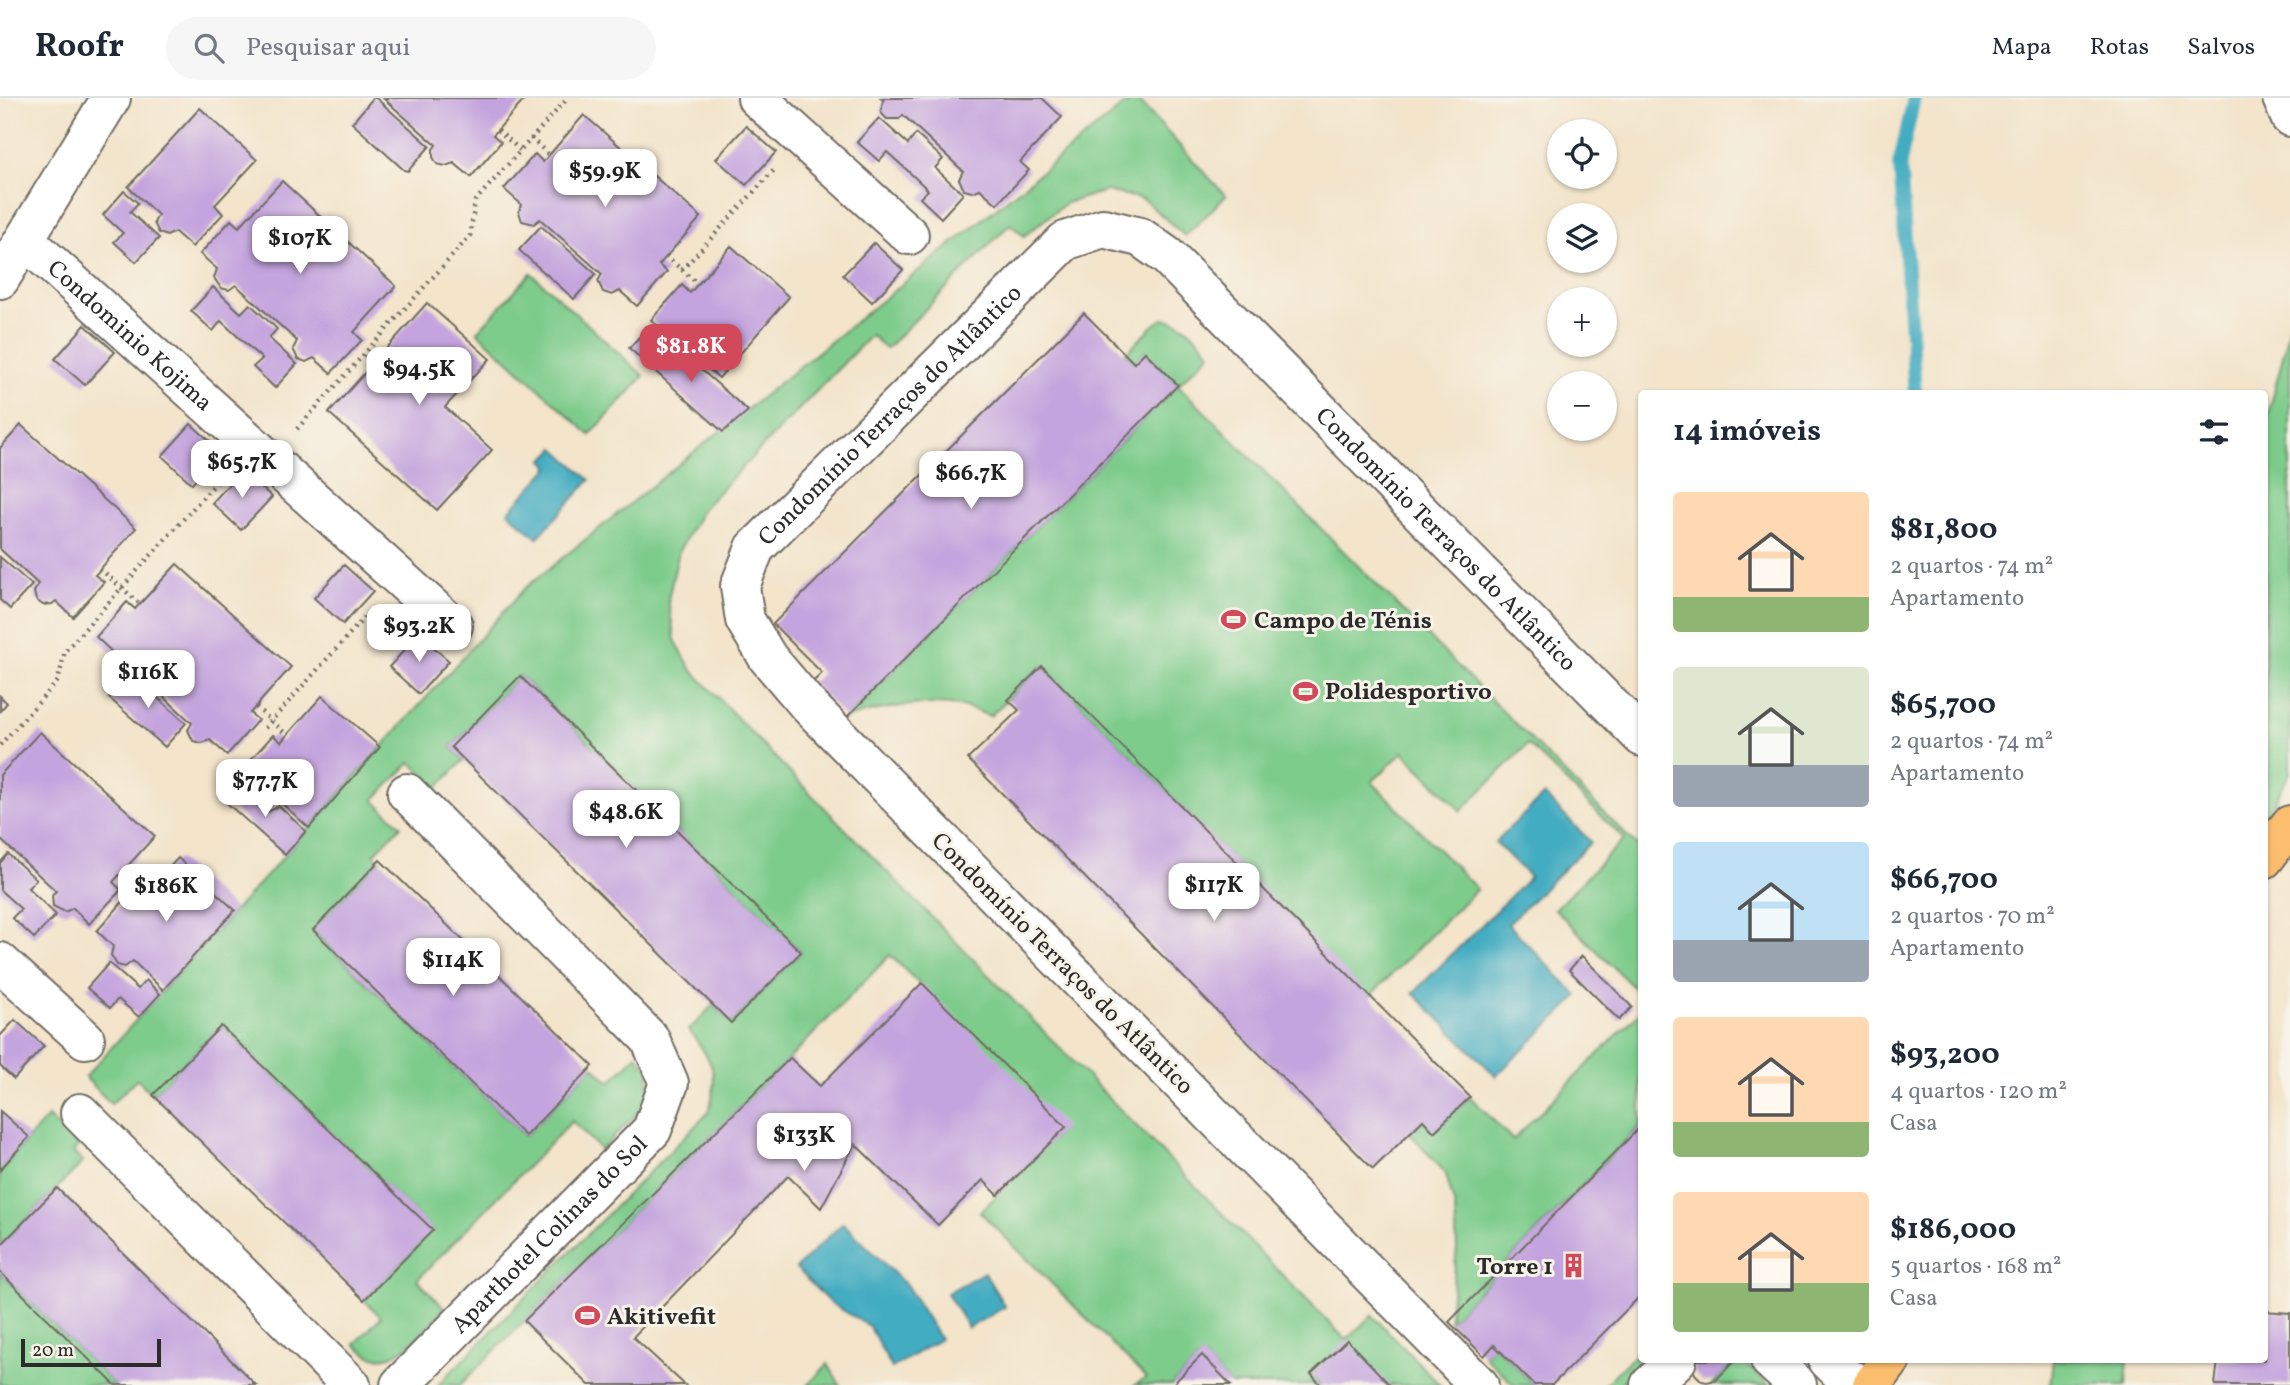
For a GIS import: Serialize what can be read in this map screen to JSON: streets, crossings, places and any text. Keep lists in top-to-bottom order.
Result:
{
  "streets": {
    "street": ["Condominio Kojima", "Condomínio Terraços do Atlântico", "Aparthotel Colinas do Sol"]
  },
  "places": {
    "sports": ["Campo de Ténis", "Polidesportivo", "Akitivefit"],
    "building": ["Torre 1"]
  },
  "scale_bar": "20 m",
  "page": {
    "header": "Roofr",
    "search": "Pesquisar aqui",
    "nav": ["Mapa", "Rotas", "Salvos"],
    "map_buttons": ["+", "−"],
    "price": [
      "$59.9K",
      "$107K",
      "$81.8K",
      "$94.5K",
      "$65.7K",
      "$66.7K",
      "$93.2K",
      "$116K",
      "$77.7K",
      "$48.6K",
      "$117K",
      "$186K",
      "$114K",
      "$133K"
    ],
    "heading": "14 imóveis",
    "list": [
      {
        "name": "$81,800",
        "note": "2 quartos · 74 m² · Apartamento"
      },
      {
        "name": "$65,700",
        "note": "2 quartos · 74 m² · Apartamento"
      },
      {
        "name": "$66,700",
        "note": "2 quartos · 70 m² · Apartamento"
      },
      {
        "name": "$93,200",
        "note": "4 quartos · 120 m² · Casa"
      },
      {
        "name": "$186,000",
        "note": "5 quartos · 168 m² · Casa"
      }
    ],
    "scale": "20 m"
  }
}
